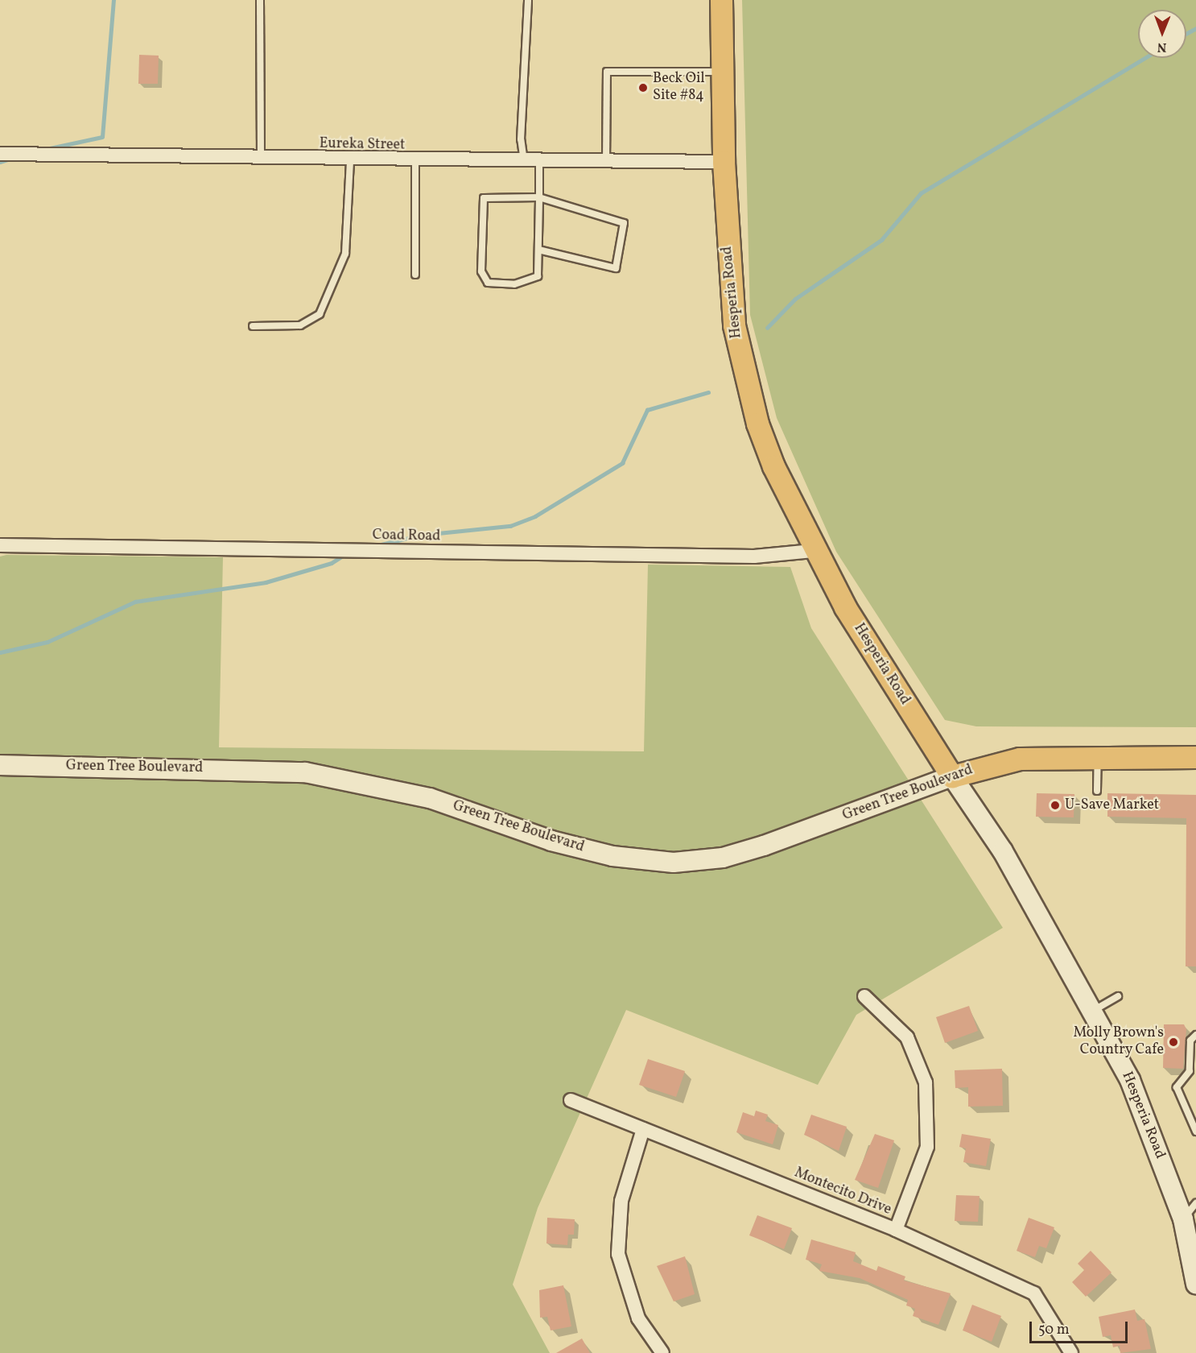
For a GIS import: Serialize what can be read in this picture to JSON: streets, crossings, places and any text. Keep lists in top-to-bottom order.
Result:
{
  "streets": {
    "main road": ["Hesperia Road", "Green Tree Boulevard"],
    "street": ["Eureka Street", "Coad Road", "Montecito Drive"]
  },
  "crossings": [
    ["Eureka Street", "Hesperia Road"],
    ["Hesperia Road", "Coad Road"],
    ["Hesperia Road", "Green Tree Boulevard"]
  ],
  "places": ["Beck Oil Site #84", "U-Save Market", "Molly Brown's Country Cafe"],
  "scale_bar": "50 m",
  "north": "bottom"
}
